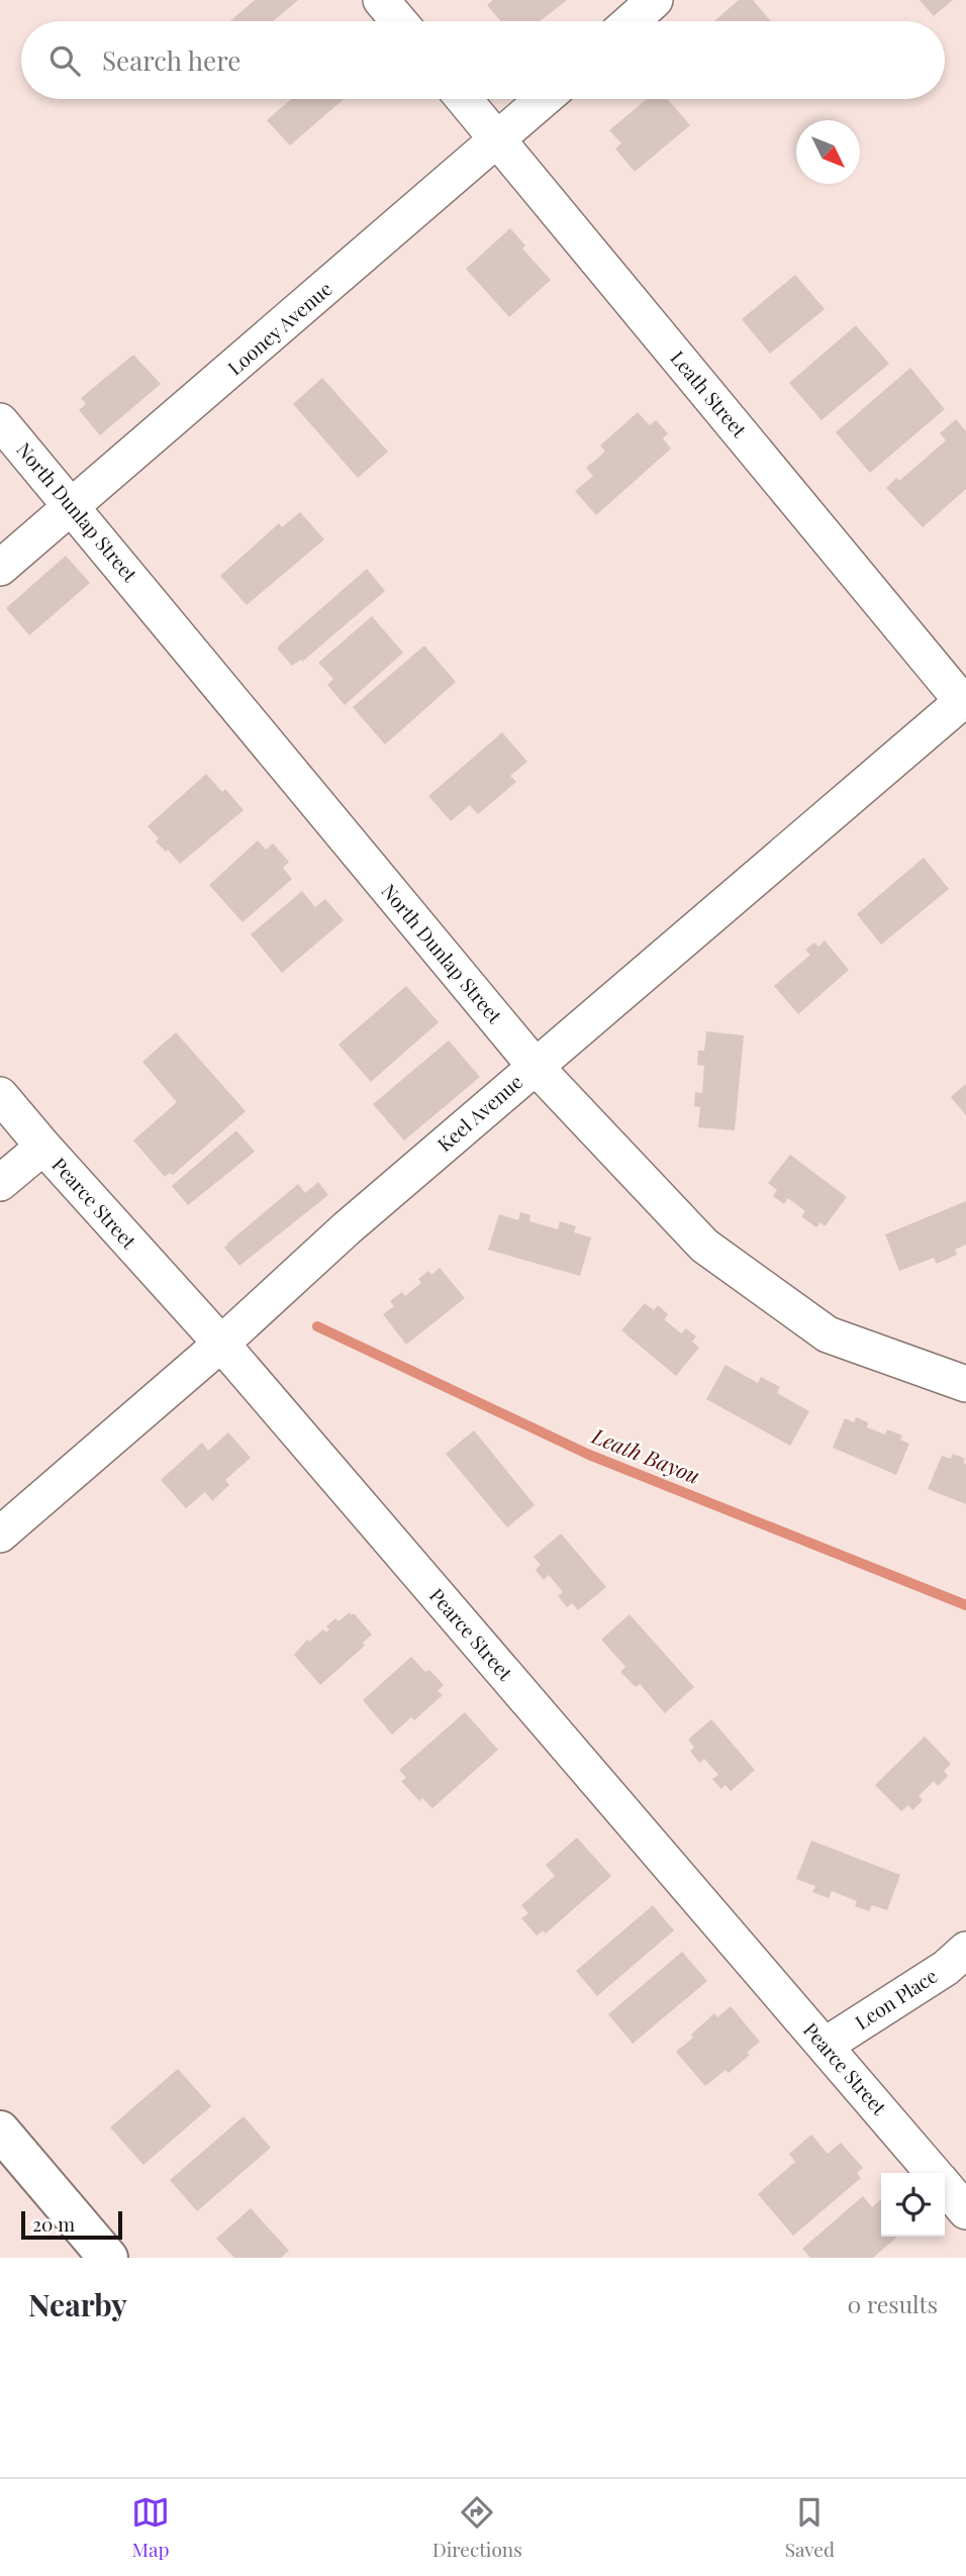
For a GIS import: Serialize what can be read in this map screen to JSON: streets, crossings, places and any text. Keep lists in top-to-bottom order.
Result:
{
  "streets": {
    "street": [
      "Looney Avenue",
      "Leath Street",
      "North Dunlap Street",
      "Keel Avenue",
      "Pearce Street",
      "Leon Place"
    ]
  },
  "crossings": [
    ["Looney Avenue", "Leath Street"],
    ["Looney Avenue", "North Dunlap Street"],
    ["Leath Street", "Keel Avenue"],
    ["North Dunlap Street", "Keel Avenue"],
    ["Keel Avenue", "Pearce Street"],
    ["Pearce Street", "Leon Place"]
  ],
  "water": ["Leath Bayou"],
  "scale_bar": "20 m",
  "north": "bottom right",
  "page": {
    "search": "Search here",
    "scale": "20 m",
    "heading": ["Nearby", "0 results"],
    "nav": ["Map", "Directions", "Saved"]
  }
}
